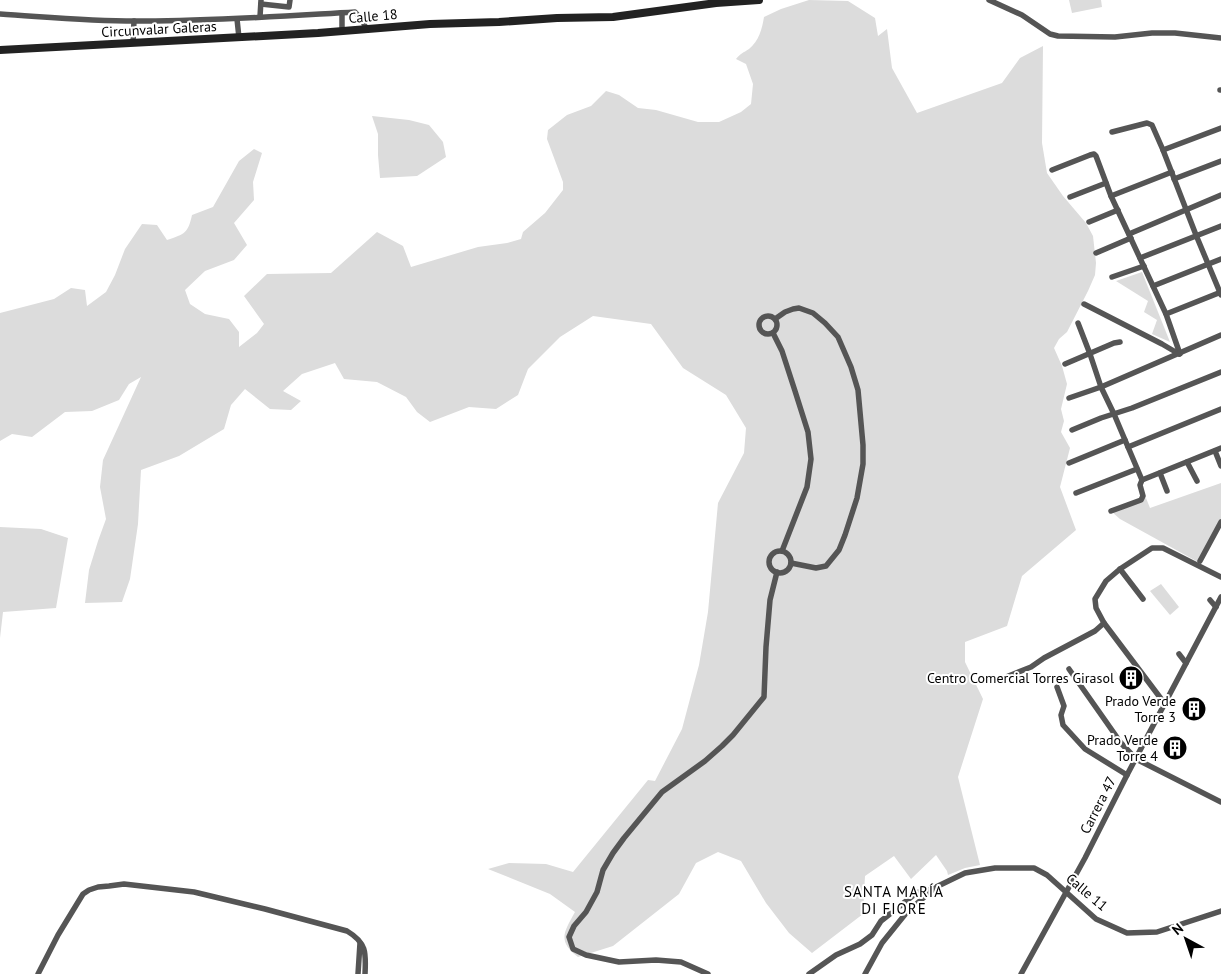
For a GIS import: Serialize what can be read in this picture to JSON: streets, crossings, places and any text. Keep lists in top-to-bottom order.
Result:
{
  "streets": {
    "main road": ["Calle 18", "Circunvalar Galeras"],
    "street": ["Carrera 47", "Calle 11"]
  },
  "crossings": [
    ["Calle 18", "Circunvalar Galeras"],
    ["Carrera 47", "Calle 11"]
  ],
  "districts": ["SANTA MARÍA DI FIORE"],
  "places": {
    "building": ["Centro Comercial Torres Girasol", "Prado Verde Torre 3", "Prado Verde Torre 4"]
  },
  "north": "top left"
}
